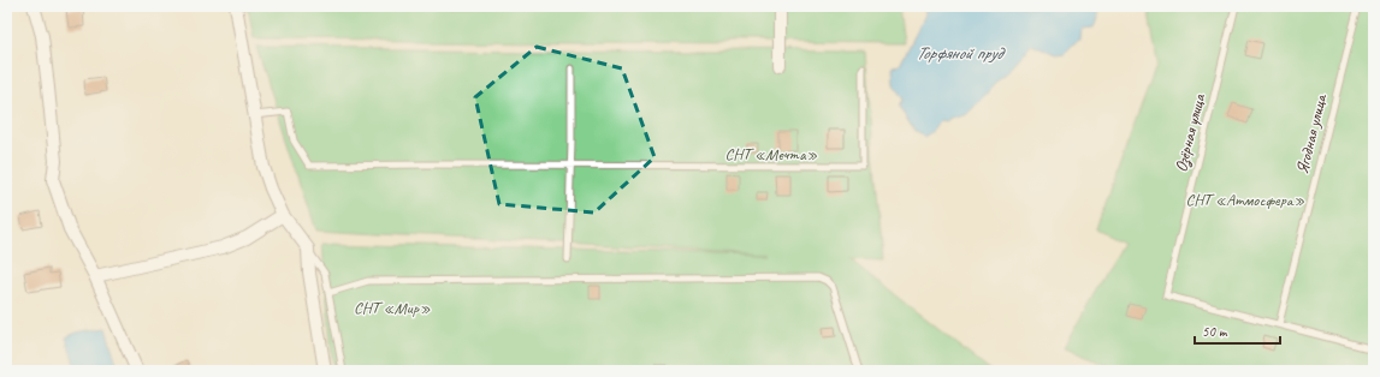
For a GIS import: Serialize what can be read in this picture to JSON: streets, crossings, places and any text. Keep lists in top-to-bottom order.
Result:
{
  "streets": {
    "lane": ["Озёрная улица", "Ягодная улица"]
  },
  "crossings": [
    ["Озёрная улица", "Ягодная улица"]
  ],
  "water": ["Торфяной пруд"],
  "parks": ["СНТ «Мечта»", "СНТ «Атмосфера»", "СНТ «Мир»"],
  "scale_bar": "50 m"
}
